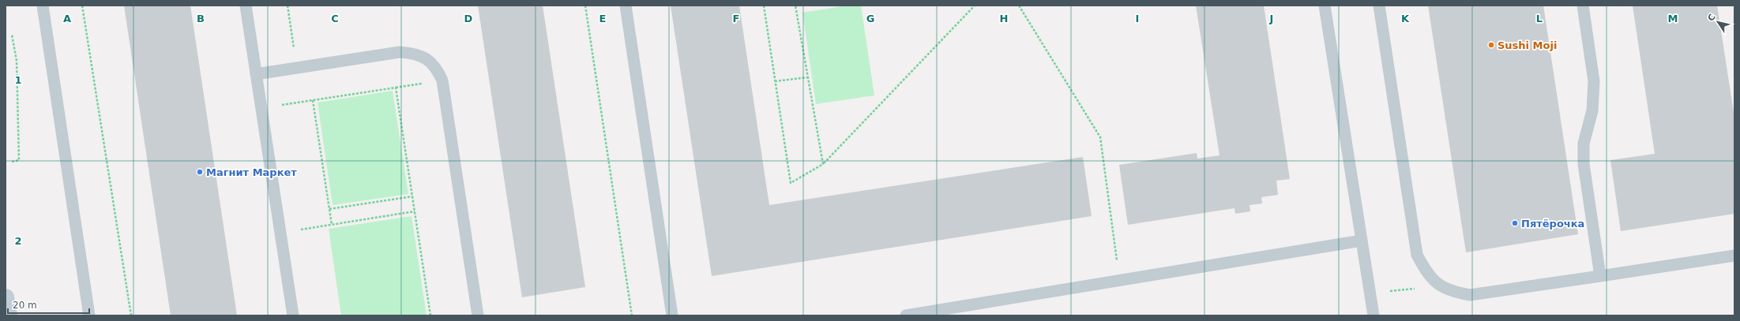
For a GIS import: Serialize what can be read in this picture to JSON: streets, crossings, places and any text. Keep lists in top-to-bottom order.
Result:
{
  "places": ["Sushi Moji", "Магнит Маркет", "Пятёрочка"],
  "scale_bar": "20 m",
  "north": "top left",
  "grid": {
    "columns": [
      "A",
      "B",
      "C",
      "D",
      "E",
      "F",
      "G",
      "H",
      "I",
      "J",
      "K",
      "L",
      "M"
    ],
    "rows": ["1", "2"]
  }
}
